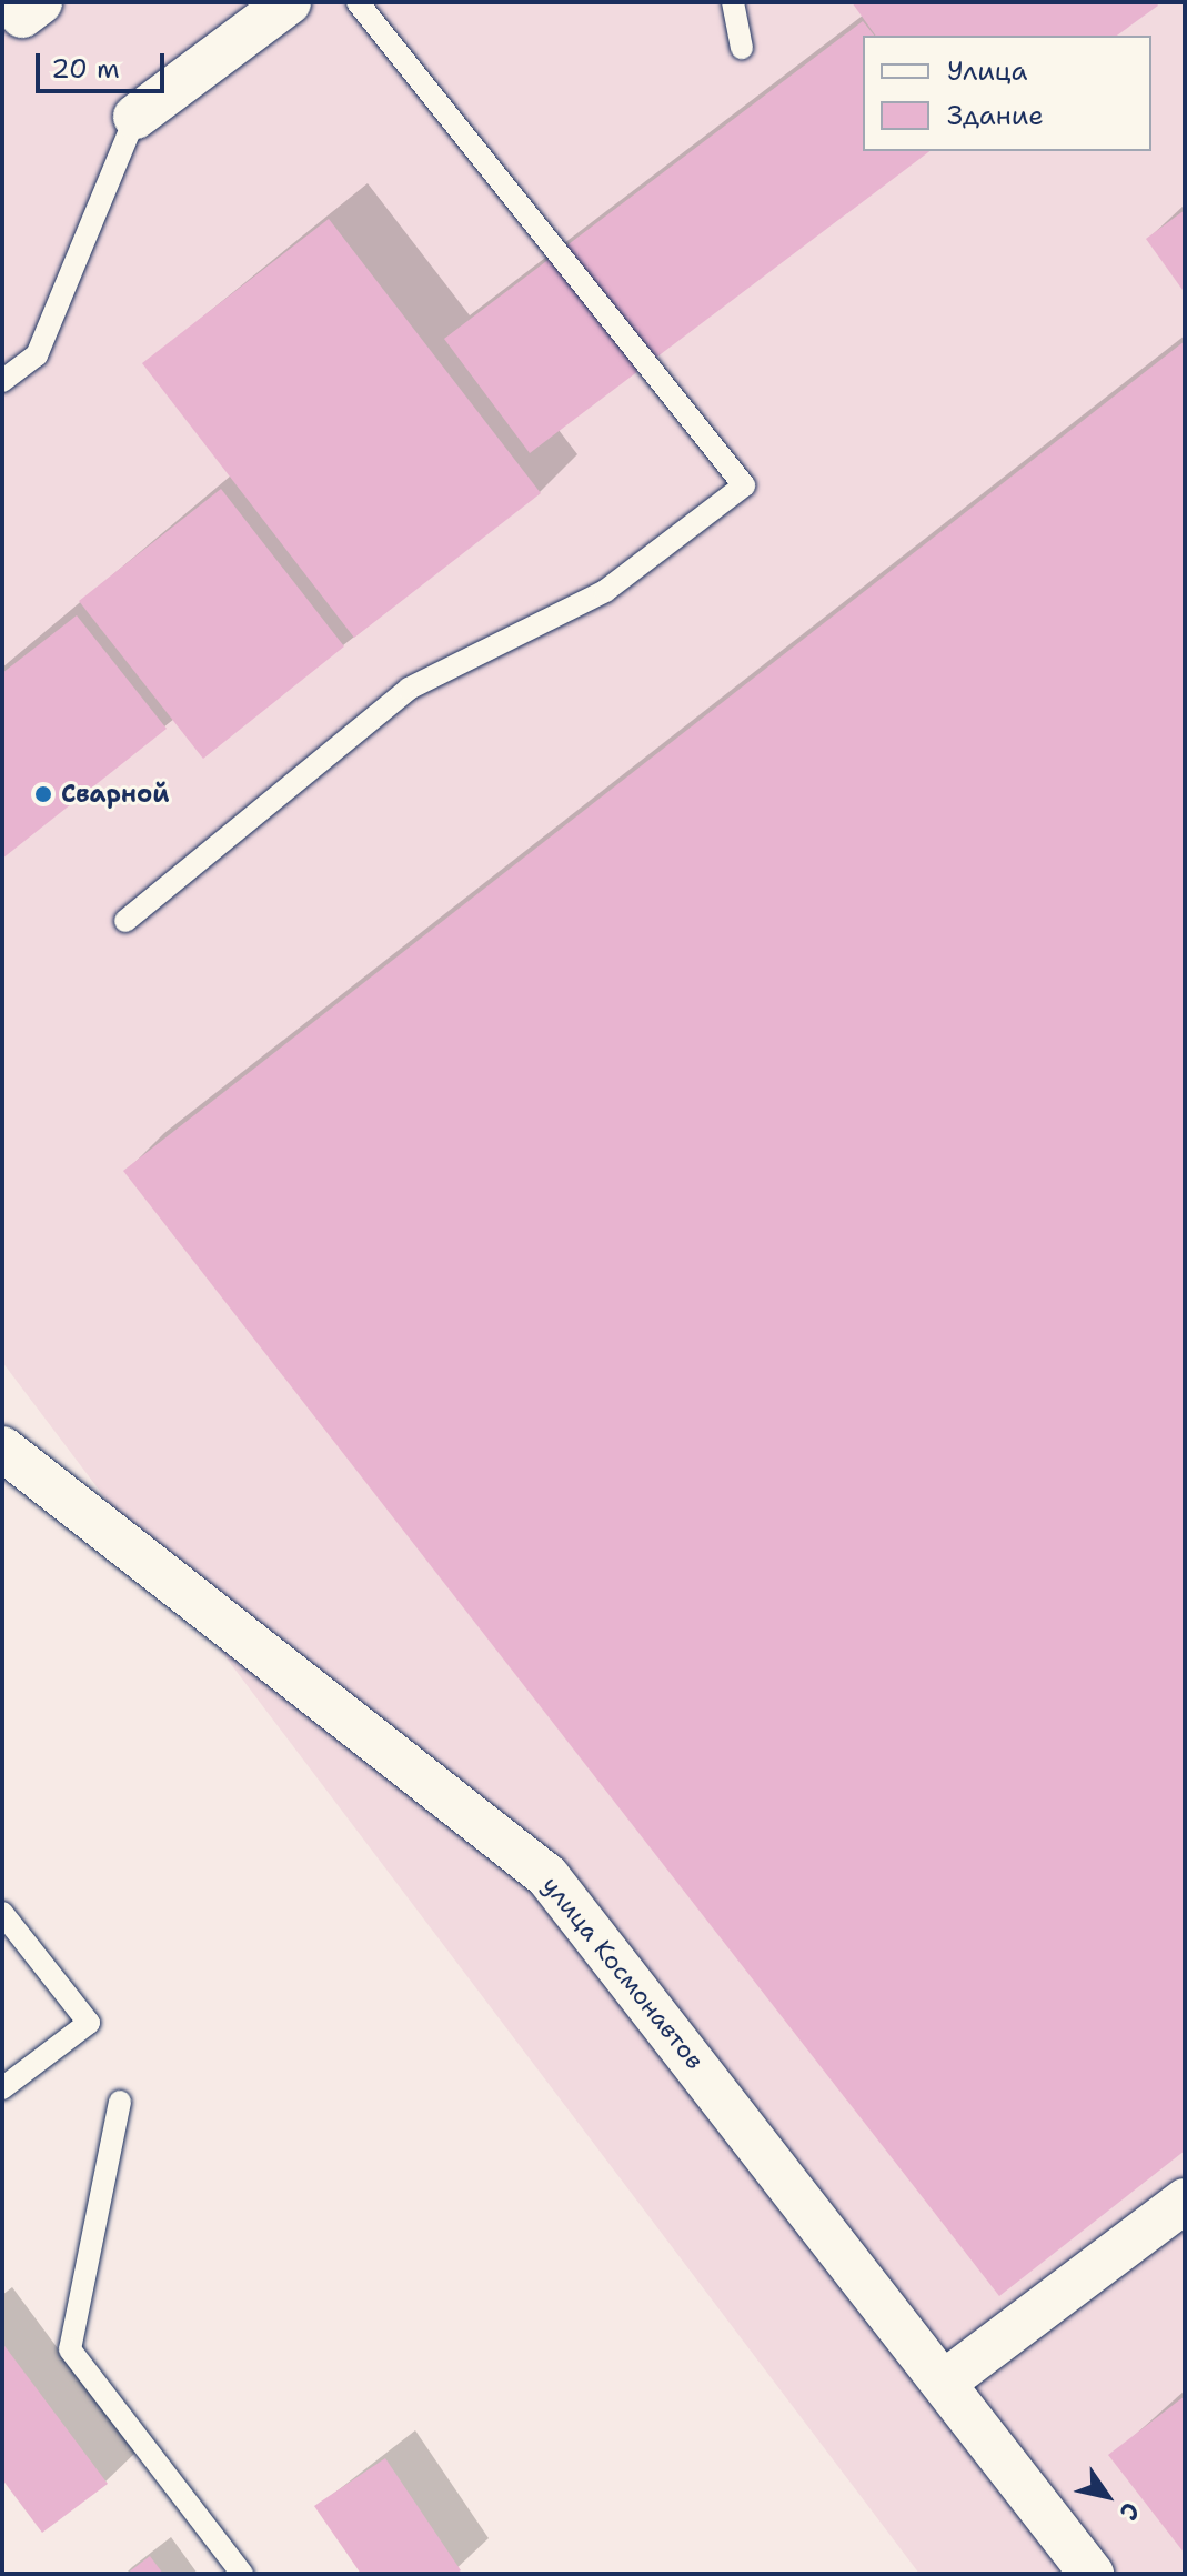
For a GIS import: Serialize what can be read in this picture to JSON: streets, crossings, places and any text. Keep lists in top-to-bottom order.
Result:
{
  "streets": {
    "street": ["улица Космонавтов"]
  },
  "places": ["Сварной"],
  "legend": ["Улица", "Здание"],
  "scale_bar": "20 m",
  "north": "bottom right"
}
